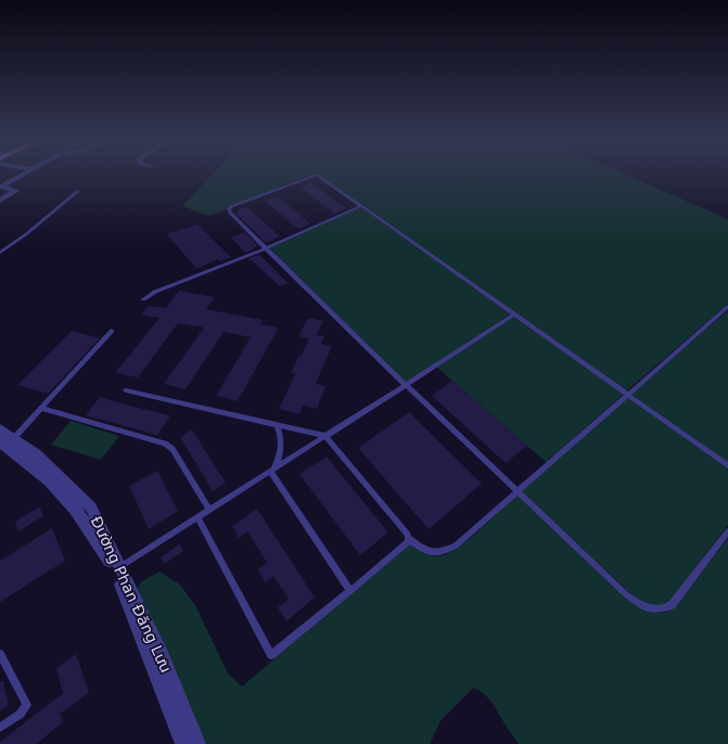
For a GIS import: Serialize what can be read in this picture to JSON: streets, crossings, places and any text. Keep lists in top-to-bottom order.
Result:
{
  "streets": {
    "street": ["Đường Phan Đăng Lưu"]
  }
}
